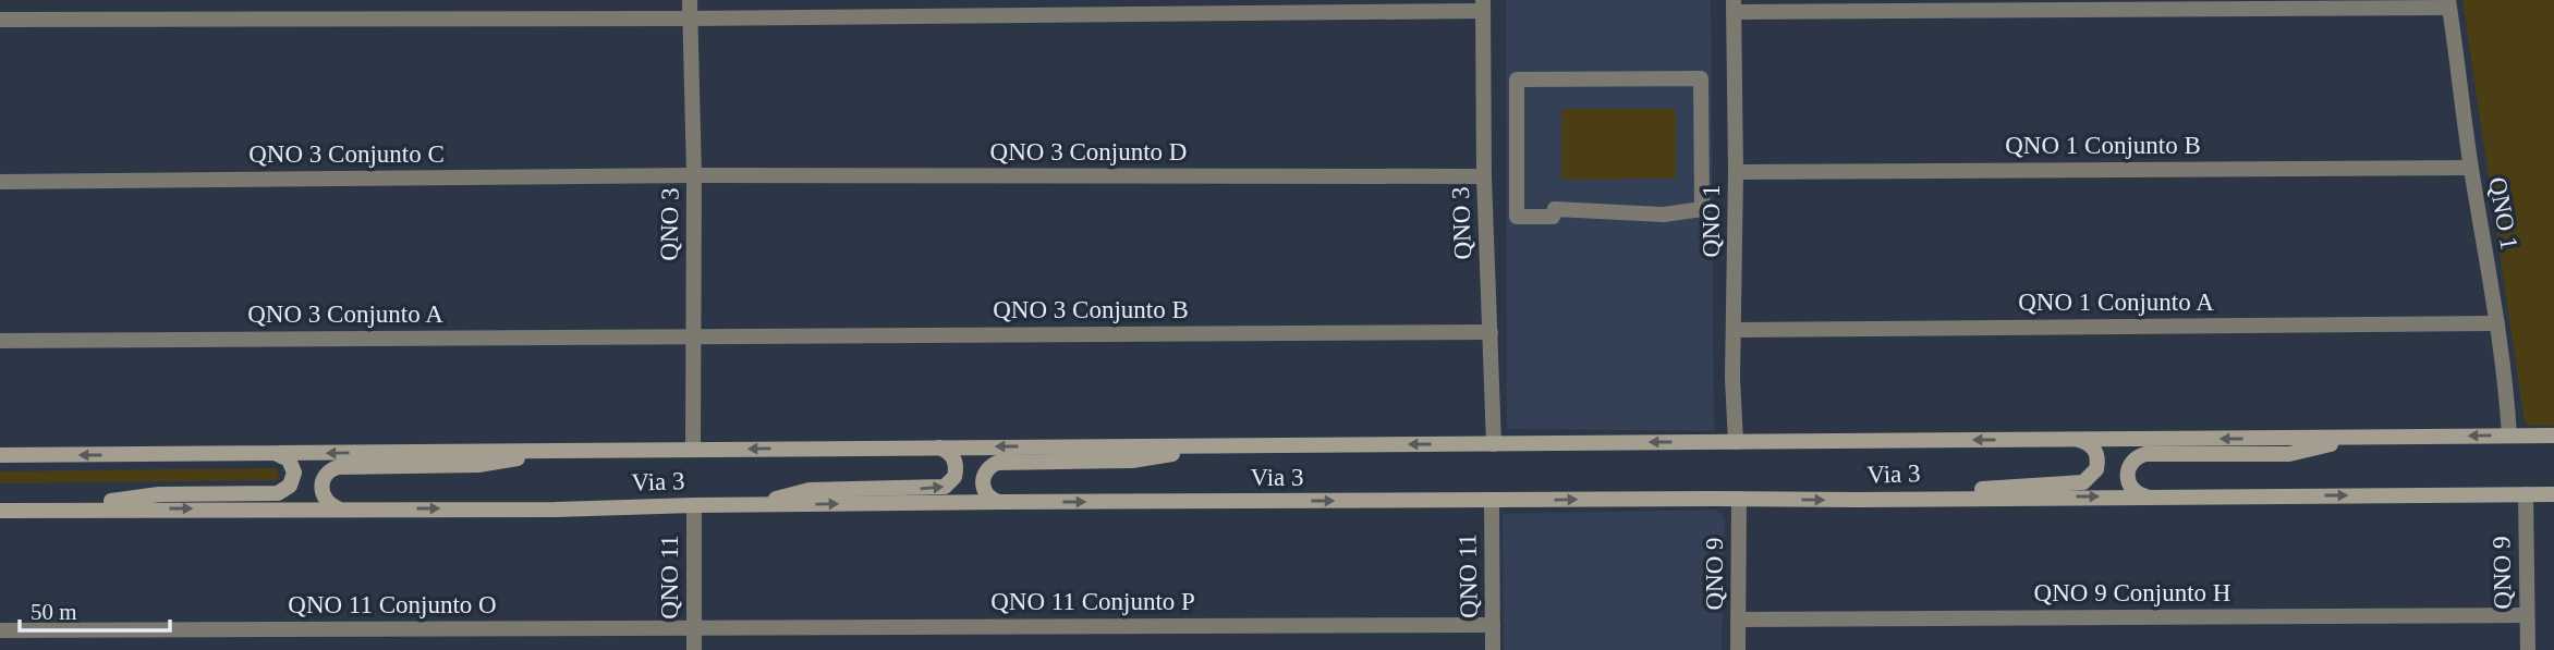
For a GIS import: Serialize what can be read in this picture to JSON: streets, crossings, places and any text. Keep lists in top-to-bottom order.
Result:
{
  "streets": {
    "main road": ["Via 3"],
    "street": [
      "QNO 1 Conjunto B",
      "QNO 3 Conjunto D",
      "QNO 3 Conjunto C",
      "QNO 1",
      "QNO 3",
      "QNO 1 Conjunto A",
      "QNO 3 Conjunto B",
      "QNO 3 Conjunto A",
      "QNO 9",
      "QNO 11",
      "QNO 9 Conjunto H",
      "QNO 11 Conjunto P",
      "QNO 11 Conjunto O"
    ]
  },
  "crossings": [
    ["QNO 1 Conjunto B", "QNO 1"],
    ["QNO 3 Conjunto D", "QNO 3 Conjunto C"],
    ["QNO 3 Conjunto D", "QNO 3"],
    ["QNO 3 Conjunto C", "QNO 3"],
    ["QNO 1", "QNO 1 Conjunto A"],
    ["QNO 1", "Via 3"],
    ["QNO 3", "QNO 3 Conjunto B"],
    ["QNO 3", "QNO 3 Conjunto A"],
    ["QNO 3", "Via 3"],
    ["QNO 3 Conjunto B", "QNO 3 Conjunto A"],
    ["Via 3", "QNO 9"],
    ["Via 3", "QNO 11"],
    ["QNO 9", "QNO 9 Conjunto H"],
    ["QNO 11", "QNO 11 Conjunto P"],
    ["QNO 11", "QNO 11 Conjunto O"],
    ["QNO 11 Conjunto P", "QNO 11 Conjunto O"]
  ],
  "scale_bar": "50 m"
}
